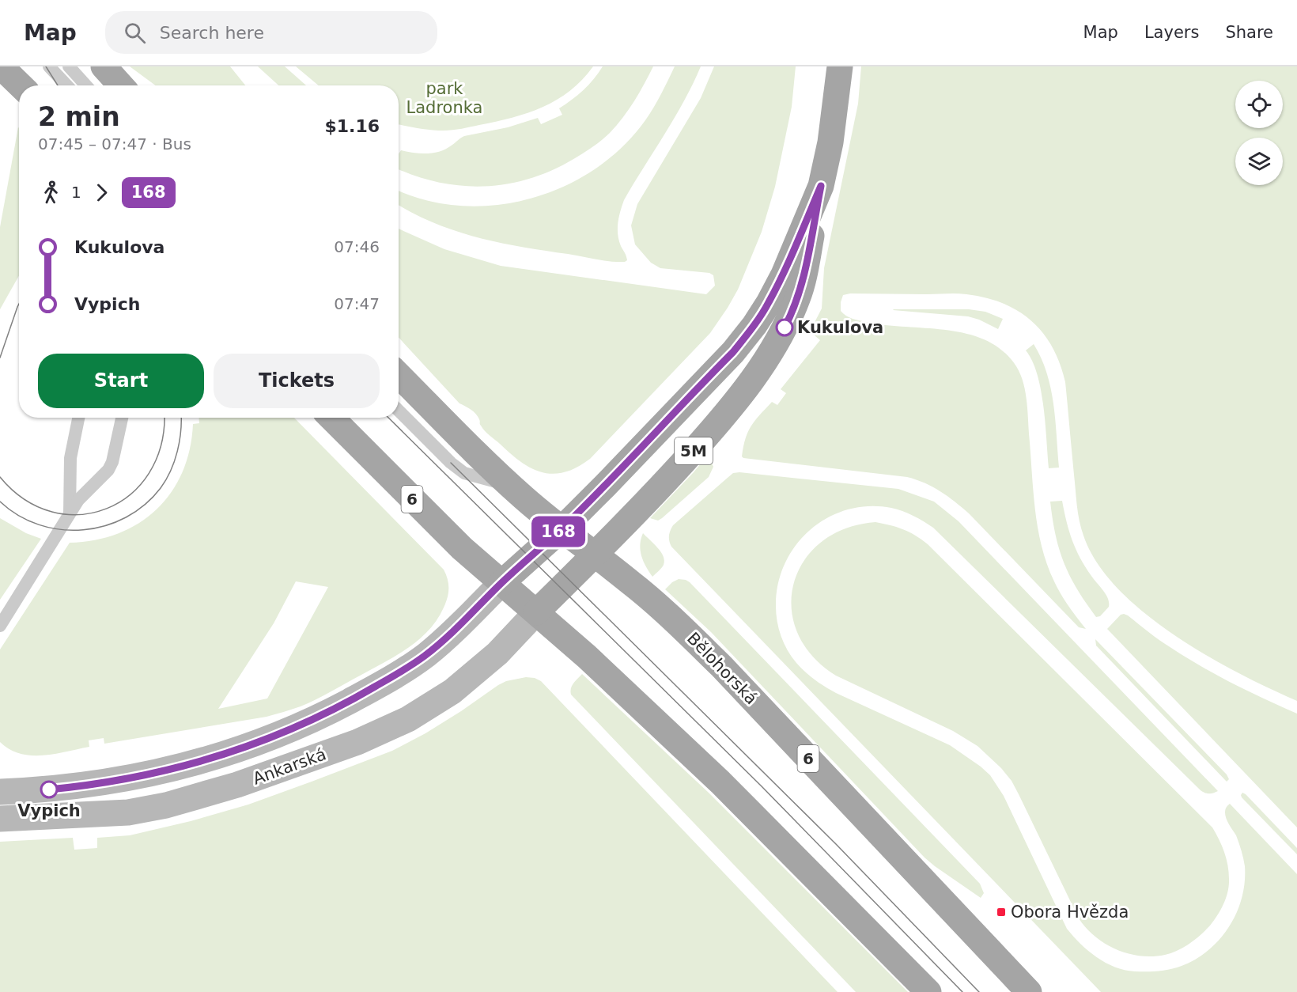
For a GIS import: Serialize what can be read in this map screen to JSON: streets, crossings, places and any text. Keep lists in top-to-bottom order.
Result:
{
  "streets": {
    "main road": ["5M", "6", "Bělohorská"],
    "street": ["Ankarská"]
  },
  "crossings": [
    ["5M", "6"],
    ["5M", "Bělohorská"],
    ["5M", "Ankarská"],
    ["6", "Ankarská"]
  ],
  "parks": ["park Ladronka"],
  "places": {
    "other": ["Kukulova", "Vypich"],
    "transit": ["Obora Hvězda"]
  },
  "lines": ["bus line 168"],
  "page": {
    "header": "Map",
    "search": "Search here",
    "nav": ["Map", "Layers", "Share"],
    "on_map": "168",
    "heading": ["2 min", "07:45 – 07:47 · Bus", "$1.16"],
    "legs": ["1", "168"],
    "list": [
      {
        "name": "Kukulova",
        "value": "07:46"
      },
      {
        "name": "Vypich",
        "value": "07:47"
      }
    ],
    "buttons": ["Start", "Tickets"]
  }
}
